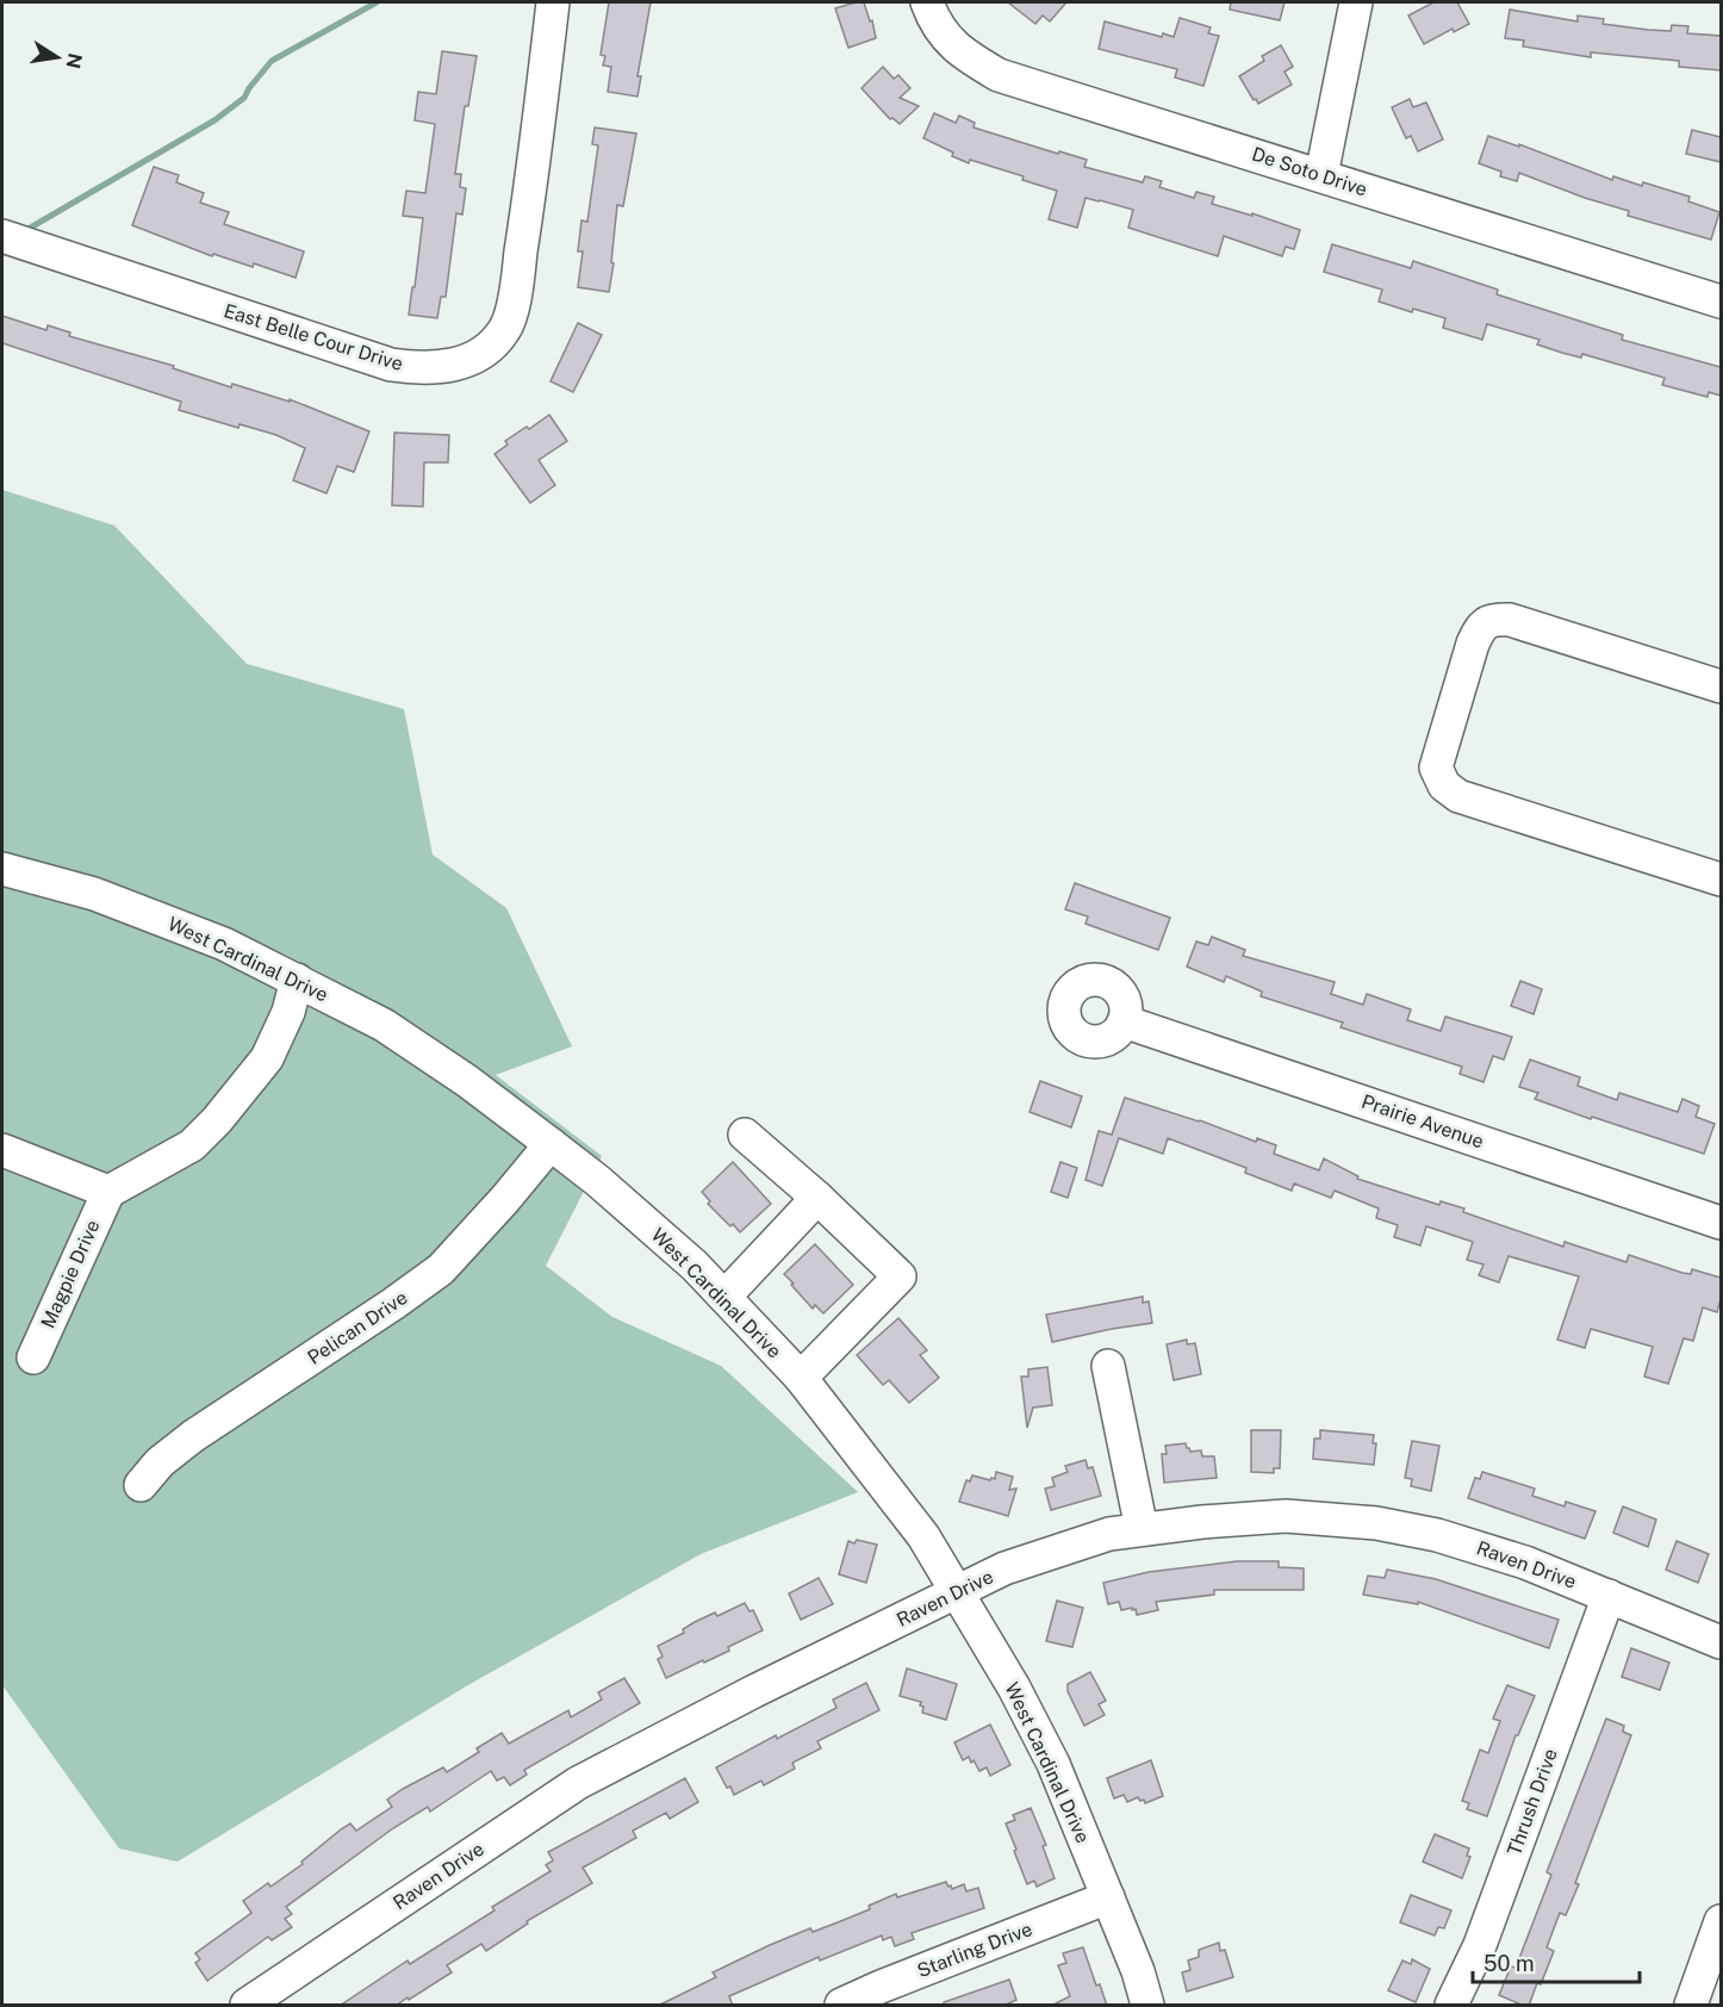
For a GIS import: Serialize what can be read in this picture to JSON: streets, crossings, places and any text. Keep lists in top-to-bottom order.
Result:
{
  "streets": {
    "street": [
      "De Soto Drive",
      "East Belle Cour Drive",
      "West Cardinal Drive",
      "Prairie Avenue",
      "Magpie Drive",
      "Pelican Drive",
      "Raven Drive",
      "Thrush Drive",
      "Starling Drive"
    ]
  },
  "crossings": [
    ["West Cardinal Drive", "Pelican Drive"],
    ["West Cardinal Drive", "Raven Drive"],
    ["West Cardinal Drive", "Starling Drive"],
    ["Raven Drive", "Thrush Drive"]
  ],
  "scale_bar": "50 m",
  "north": "right"
}
